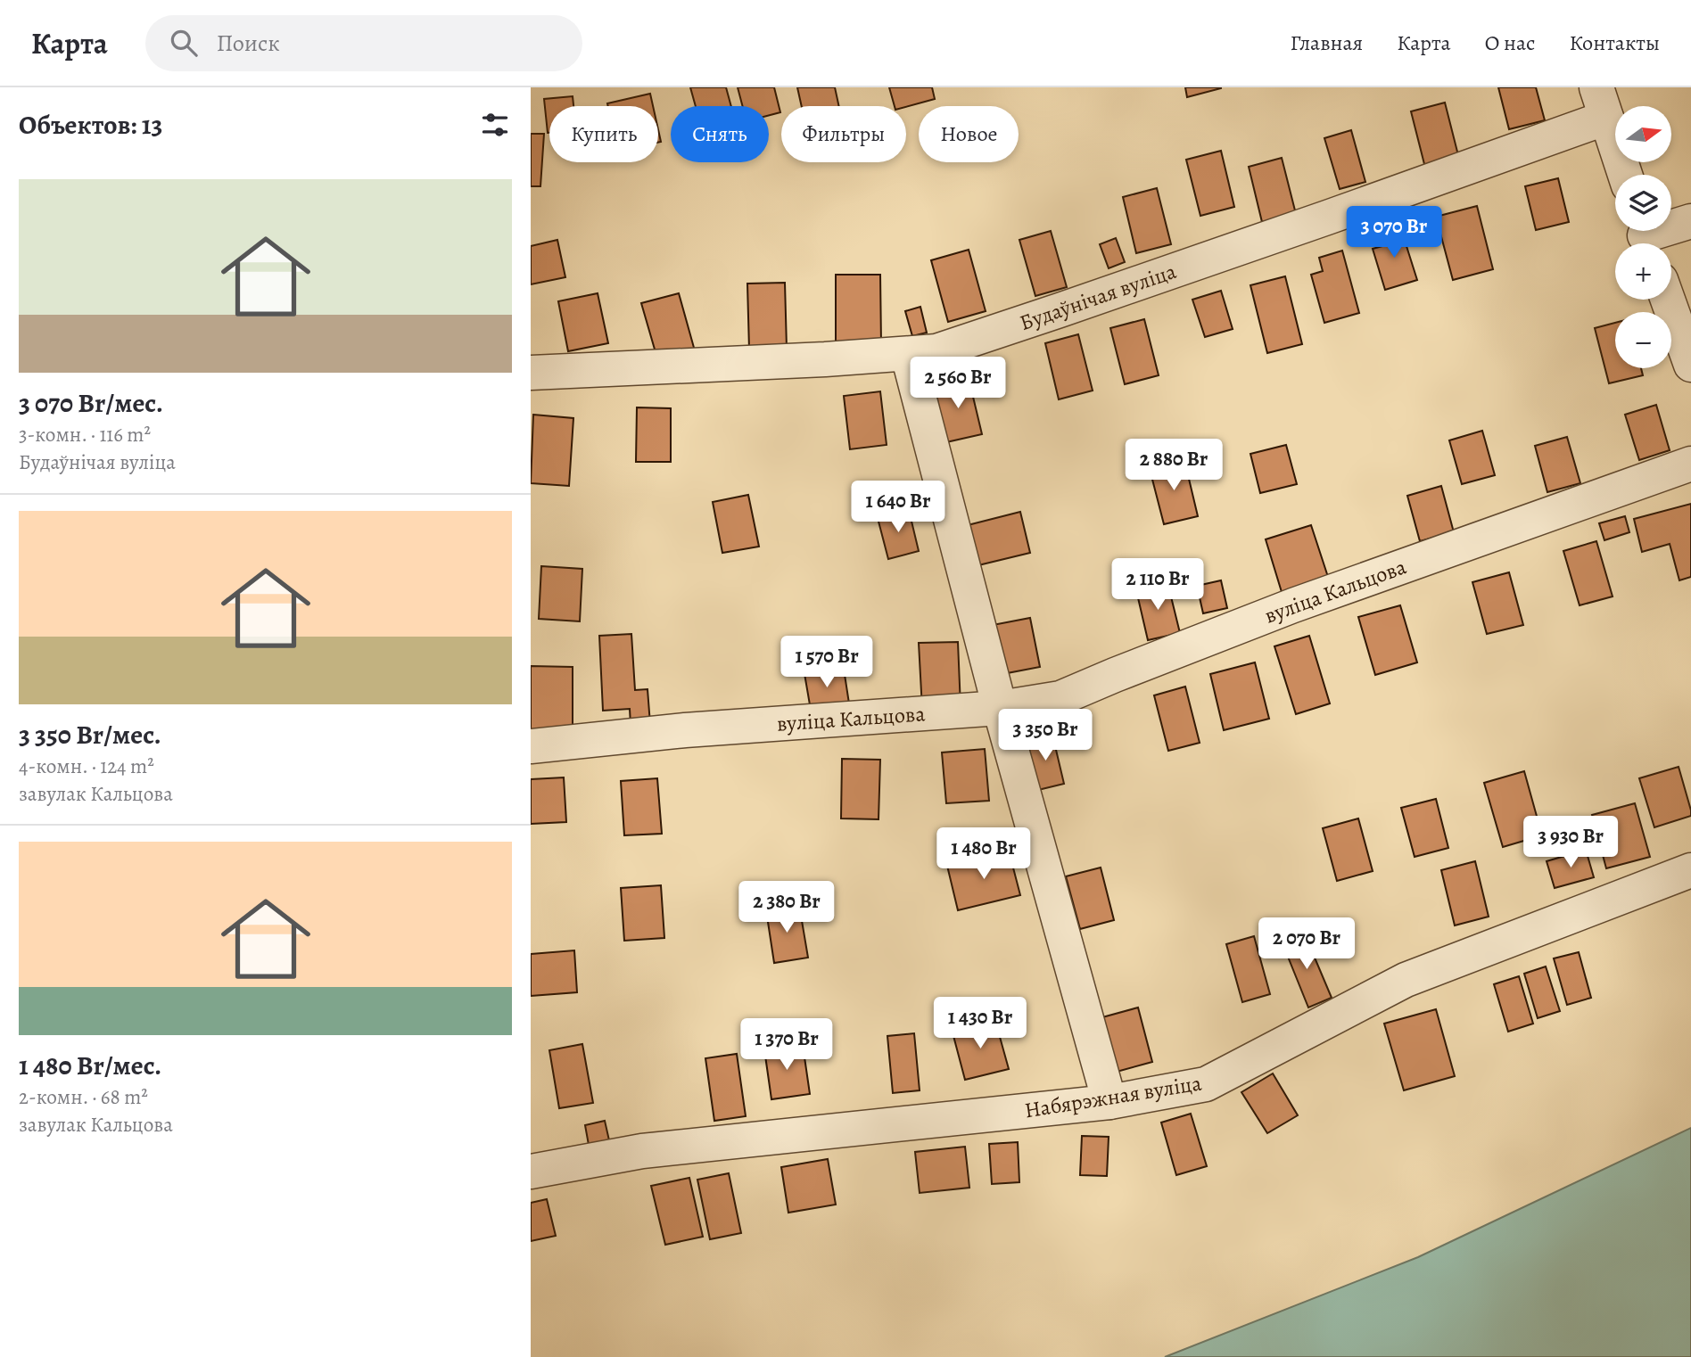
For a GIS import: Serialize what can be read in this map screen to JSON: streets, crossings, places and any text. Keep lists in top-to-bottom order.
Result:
{
  "streets": {
    "street": ["Будаўнічая вуліца", "вуліца Кальцова", "Набярэжная вуліца"]
  },
  "north": "right",
  "page": {
    "header": "Карта",
    "search": "Поиск",
    "nav": [
      "Главная",
      "Карта",
      "О нас",
      "Контакты"
    ],
    "heading": "Объектов: 13",
    "map_buttons": ["+", "−"],
    "chip": [
      "Купить",
      "Снять",
      "Фильтры",
      "Новое"
    ],
    "list": [
      {
        "name": "3 070 Br/мес.",
        "note": "3-комн. · 116 m² · Будаўнічая вуліца"
      },
      {
        "name": "3 350 Br/мес.",
        "note": "4-комн. · 124 m² · завулак Кальцова"
      },
      {
        "name": "1 480 Br/мес.",
        "note": "2-комн. · 68 m² · завулак Кальцова"
      }
    ],
    "price": [
      "3 070 Br",
      "2 560 Br",
      "2 880 Br",
      "1 640 Br",
      "2 110 Br",
      "1 570 Br",
      "3 350 Br",
      "3 930 Br",
      "1 480 Br",
      "2 380 Br",
      "2 070 Br",
      "1 430 Br",
      "1 370 Br"
    ]
  }
}
